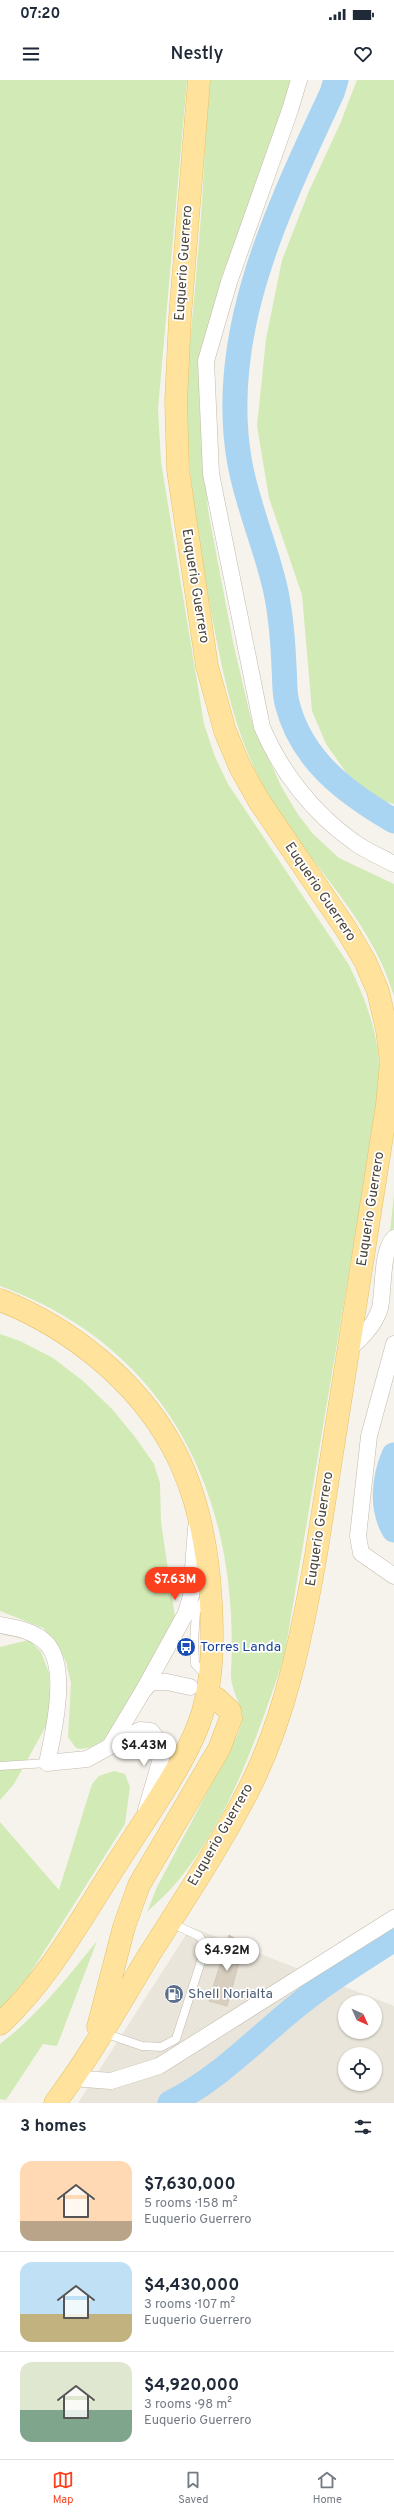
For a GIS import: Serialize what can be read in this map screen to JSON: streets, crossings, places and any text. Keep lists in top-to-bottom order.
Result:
{
  "streets": {
    "main road": ["Euquerio Guerrero"]
  },
  "places": {
    "bus stop": ["Torres Landa"],
    "fuel station": ["Shell Norialta"]
  },
  "north": "bottom right",
  "page": {
    "status": "07:20",
    "header": "Nestly",
    "price": ["$7.63M", "$4.43M", "$4.92M"],
    "heading": "3 homes",
    "list": [
      {
        "name": "$7,630,000",
        "note": "5 rooms · 158 m² · Euquerio Guerrero"
      },
      {
        "name": "$4,430,000",
        "note": "3 rooms · 107 m² · Euquerio Guerrero"
      },
      {
        "name": "$4,920,000",
        "note": "3 rooms · 98 m² · Euquerio Guerrero"
      }
    ],
    "tabs": ["Map", "Saved", "Home"]
  }
}
